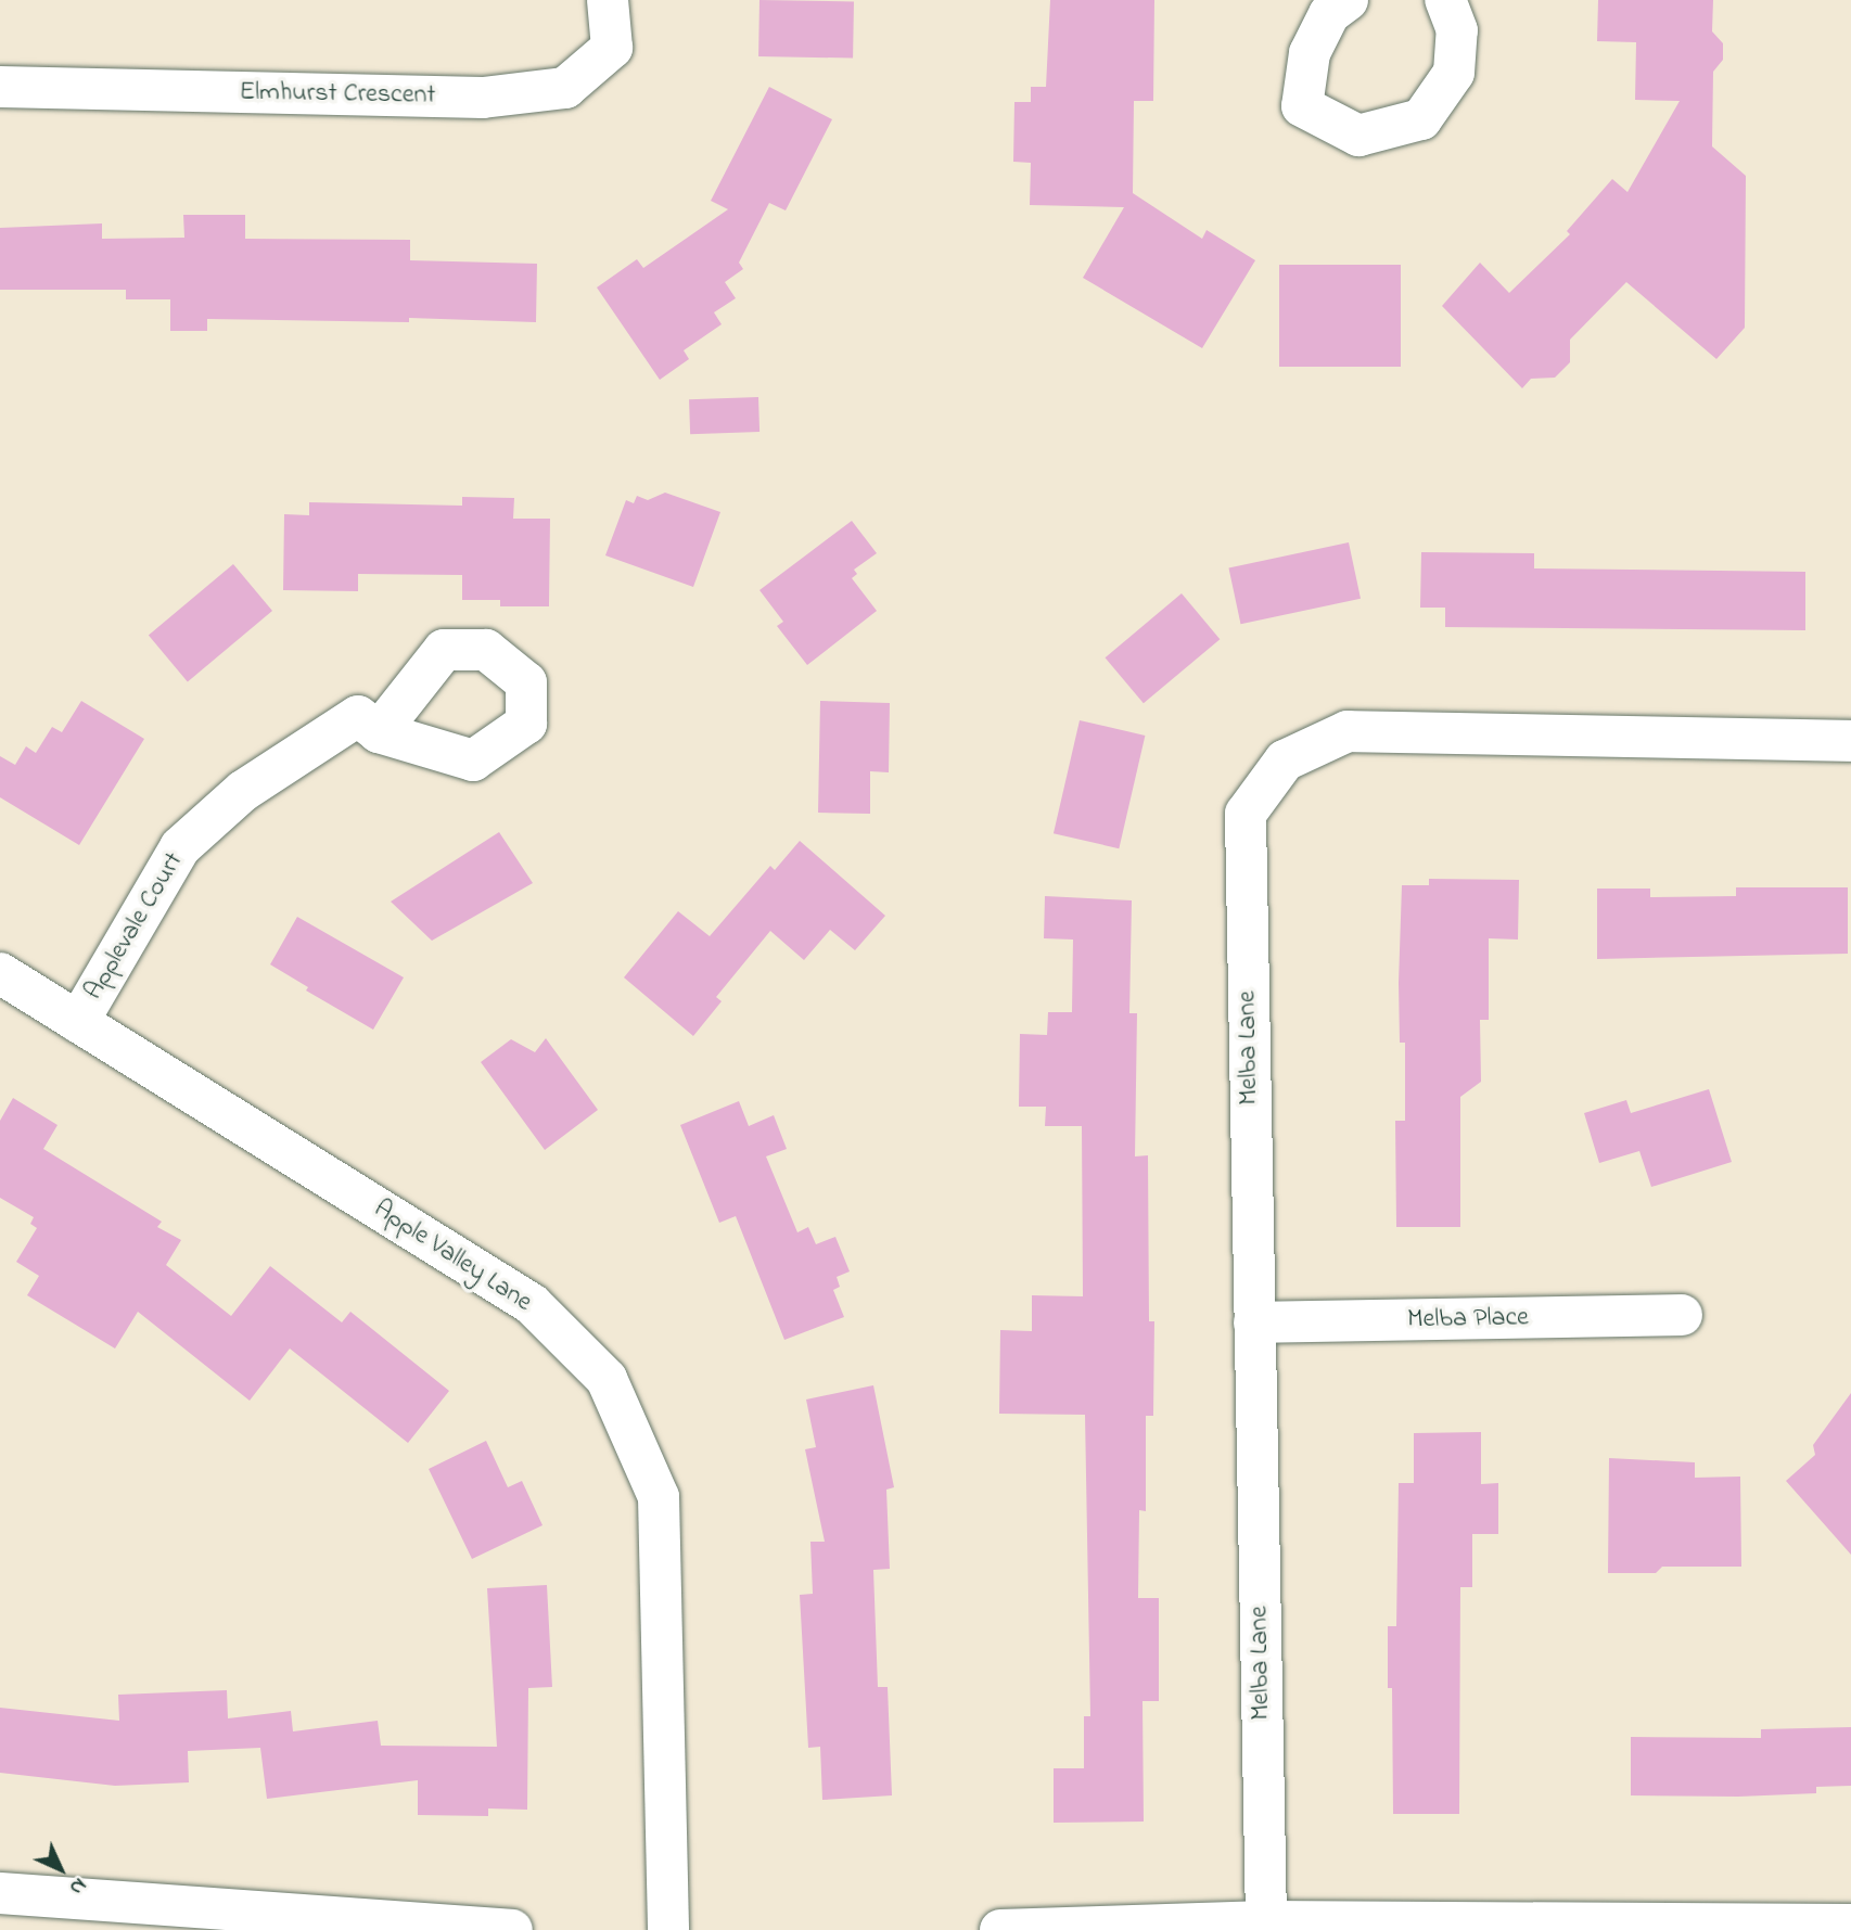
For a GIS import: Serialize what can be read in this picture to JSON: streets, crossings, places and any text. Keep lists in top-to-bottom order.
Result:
{
  "streets": {
    "street": [
      "Elmhurst Crescent",
      "Applevale Court",
      "Melba Lane",
      "Apple Valley Lane",
      "Melba Place"
    ]
  },
  "crossings": [
    ["Applevale Court", "Apple Valley Lane"],
    ["Melba Lane", "Melba Place"]
  ],
  "north": "bottom right"
}
